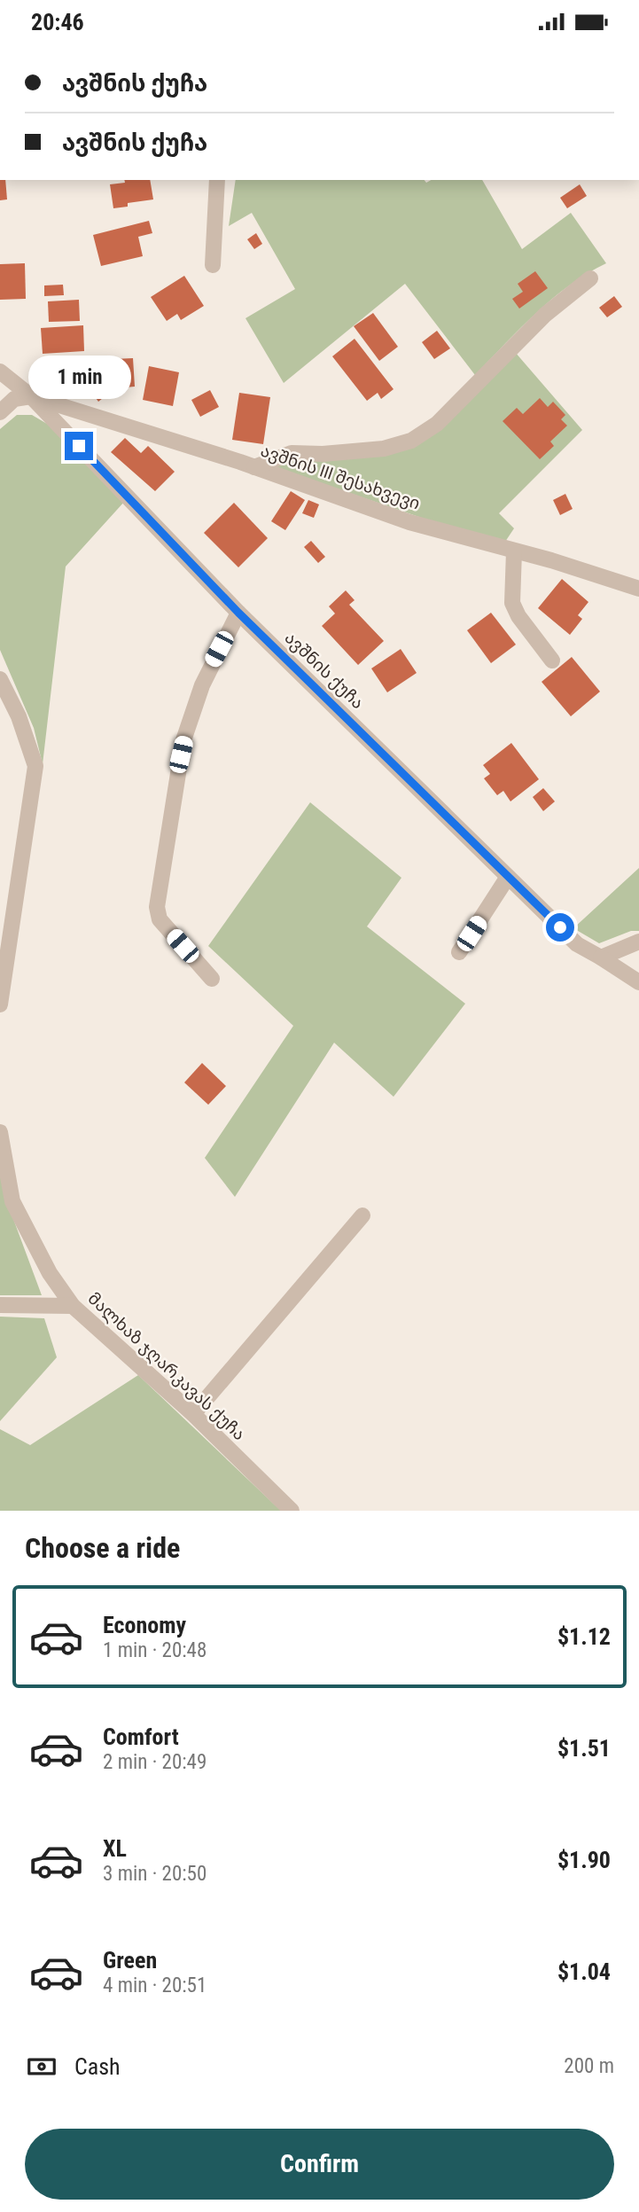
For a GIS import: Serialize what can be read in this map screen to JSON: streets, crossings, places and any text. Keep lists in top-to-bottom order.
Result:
{
  "streets": {
    "street": ["ავშნის III შესახვევი", "ავშნის ქუჩა", "მალხაზ ჯღარკავას ქუჩა"]
  },
  "crossings": [
    ["ავშნის III შესახვევი", "ავშნის ქუჩა"]
  ],
  "page": {
    "status": "20:46",
    "banner": ["ავშნის ქუჩა", "ავშნის ქუჩა"],
    "bubble": "1 min",
    "heading": "Choose a ride",
    "list": [
      {
        "name": "Economy",
        "note": "1 min · 20:48",
        "value": "$1.12"
      },
      {
        "name": "Comfort",
        "note": "2 min · 20:49",
        "value": "$1.51"
      },
      {
        "name": "XL",
        "note": "3 min · 20:50",
        "value": "$1.90"
      },
      {
        "name": "Green",
        "note": "4 min · 20:51",
        "value": "$1.04"
      }
    ],
    "pay": ["Cash", "200 m"],
    "buttons": "Confirm"
  }
}
